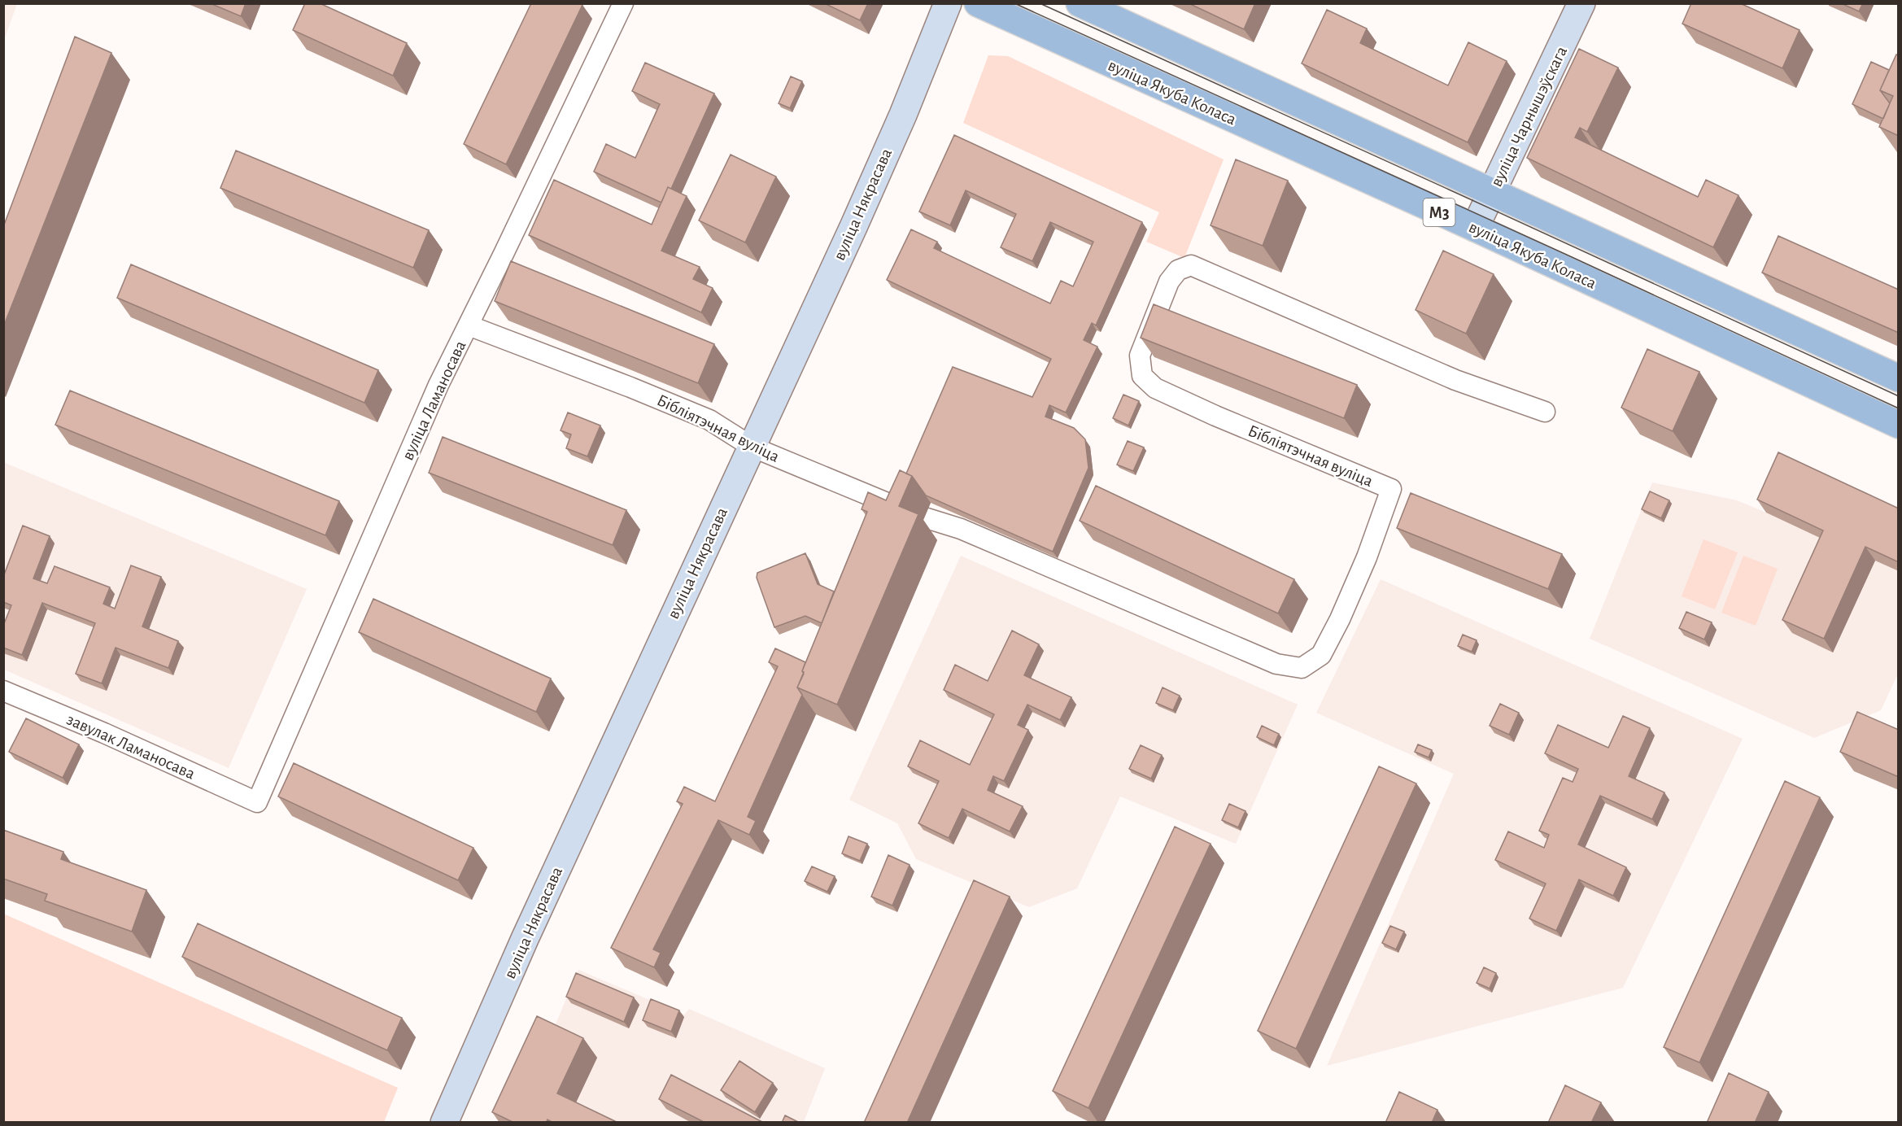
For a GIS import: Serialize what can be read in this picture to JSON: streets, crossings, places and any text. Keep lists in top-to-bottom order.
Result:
{
  "streets": {
    "main road": [
      "вуліца Якуба Коласа",
      "вуліца Чарнышэўскага",
      "вуліца Някрасава",
      "М3"
    ],
    "street": ["вуліца Ламаносава", "Бібліятэчная вуліца", "завулак Ламаносава"]
  },
  "crossings": [
    ["вуліца Якуба Коласа", "вуліца Чарнышэўскага"],
    ["вуліца Чарнышэўскага", "М3"],
    ["вуліца Някрасава", "Бібліятэчная вуліца"],
    ["вуліца Ламаносава", "Бібліятэчная вуліца"],
    ["вуліца Ламаносава", "завулак Ламаносава"]
  ]
}
